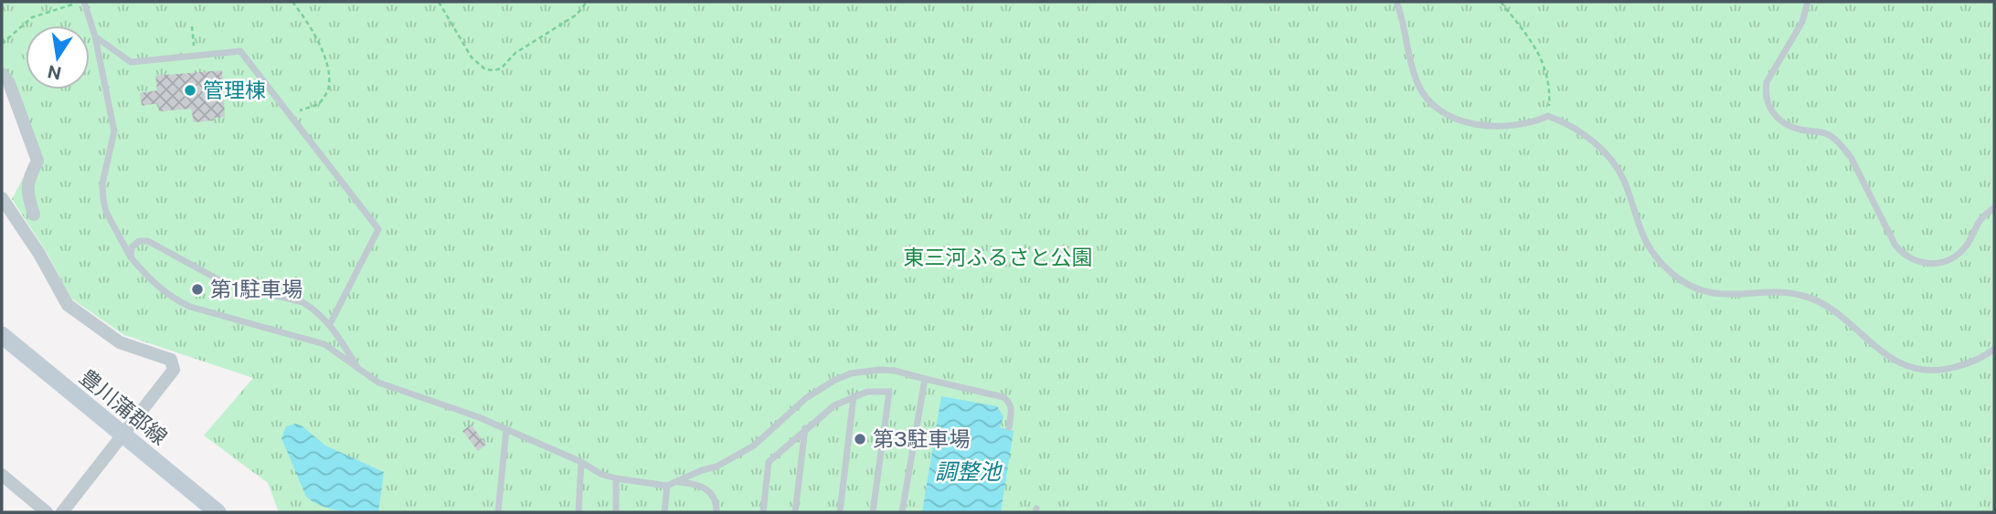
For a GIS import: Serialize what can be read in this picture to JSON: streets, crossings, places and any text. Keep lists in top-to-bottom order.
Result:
{
  "streets": {
    "main road": ["豊川蒲郡線"]
  },
  "water": ["調整池"],
  "parks": ["東三河ふるさと公園"],
  "places": ["管理棟", "第1駐車場", "第3駐車場"],
  "north": "bottom"
}
